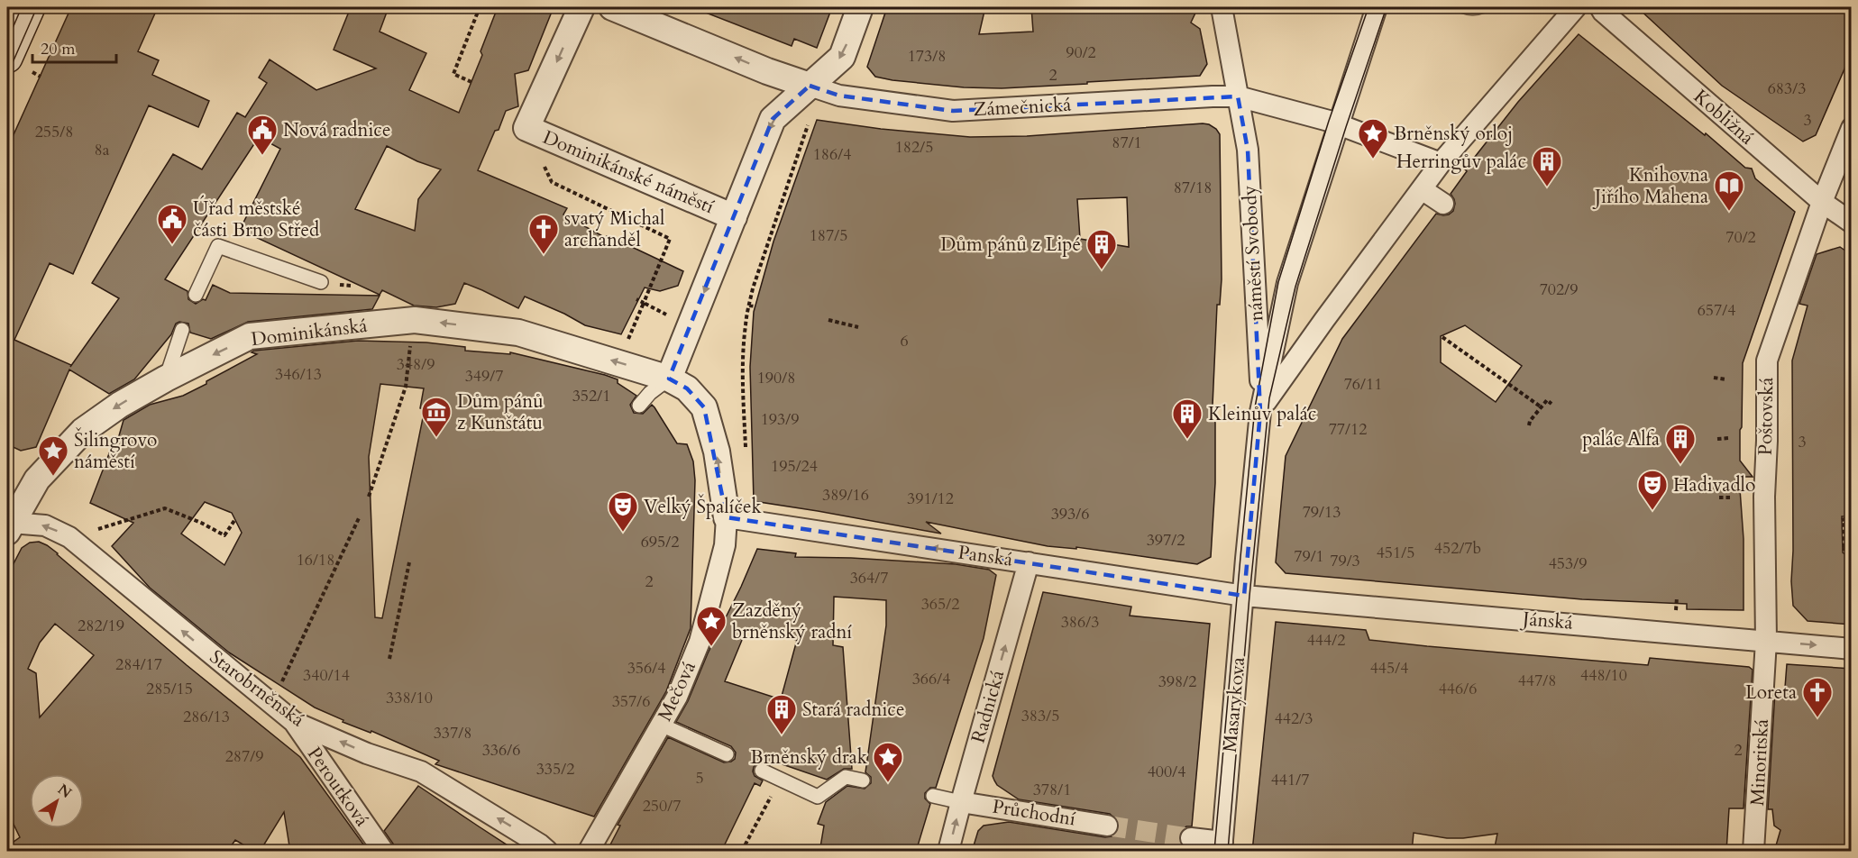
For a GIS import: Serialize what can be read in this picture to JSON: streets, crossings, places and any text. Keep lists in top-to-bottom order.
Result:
{
  "streets": {
    "street": [
      "Zámečnická",
      "Kobližná",
      "Dominikánské náměstí",
      "náměstí Svobody",
      "Dominikánská",
      "Poštovská",
      "Panská",
      "Jánská",
      "Starobrněnská",
      "Mečová",
      "Masarykova",
      "Radnická",
      "Minoritská",
      "Peroutková",
      "Průchodní"
    ]
  },
  "crossings": [
    ["Zámečnická", "Dominikánské náměstí"],
    ["Zámečnická", "náměstí Svobody"],
    ["Kobližná", "Poštovská"],
    ["Dominikánské náměstí", "Dominikánská"],
    ["náměstí Svobody", "Masarykova"],
    ["Dominikánská", "Starobrněnská"],
    ["Poštovská", "Jánská"],
    ["Poštovská", "Minoritská"],
    ["Panská", "Jánská"],
    ["Panská", "Mečová"],
    ["Panská", "Masarykova"],
    ["Panská", "Radnická"],
    ["Jánská", "Masarykova"],
    ["Jánská", "Minoritská"],
    ["Starobrněnská", "Peroutková"],
    ["Radnická", "Průchodní"]
  ],
  "one_way": [
    "Dominikánské náměstí",
    "Dominikánská",
    "Panská",
    "Starobrněnská",
    "Radnická"
  ],
  "places": {
    "public building": ["Nová radnice", "Úřad městské části Brno Střed"],
    "place": [
      "Brněnský orloj",
      "Šilingrovo náměstí",
      "Zazděný brněnský radní",
      "Brněnský drak"
    ],
    "building": [
      "Herringův palác",
      "Dům pánů z Lipé",
      "Kleinův palác",
      "palác Alfa",
      "Stará radnice"
    ],
    "library": ["Knihovna Jiřího Mahena"],
    "church": ["svatý Michal archanděl", "Loreta"],
    "museum": ["Dům pánů z Kunštátu"],
    "theatre": ["Hadivadlo", "Velký Špalíček"]
  },
  "house_numbers": [
    "90/2",
    "173/8",
    "2",
    "683/3",
    "3",
    "255/8",
    "87/1",
    "182/5",
    "8a",
    "186/4",
    "87/18",
    "187/5",
    "70/2",
    "702/9",
    "657/4",
    "6",
    "348/9",
    "346/13",
    "349/7",
    "190/8",
    "76/11",
    "352/1",
    "193/9",
    "77/12",
    "3",
    "195/24",
    "389/16",
    "391/12",
    "79/13",
    "393/6",
    "397/2",
    "695/2",
    "452/7b",
    "451/5",
    "79/1",
    "16/18",
    "79/3",
    "453/9",
    "364/7",
    "2",
    "365/2",
    "386/3",
    "282/19",
    "444/2",
    "284/17",
    "356/4",
    "445/4",
    "340/14",
    "448/10",
    "366/4",
    "447/8",
    "398/2",
    "285/15",
    "446/6",
    "338/10",
    "357/6",
    "383/5",
    "286/13",
    "442/3",
    "337/8",
    "336/6",
    "2",
    "287/9",
    "335/2",
    "400/4",
    "5",
    "441/7",
    "378/1",
    "250/7"
  ],
  "scale_bar": "20 m",
  "north": "top right"
}
